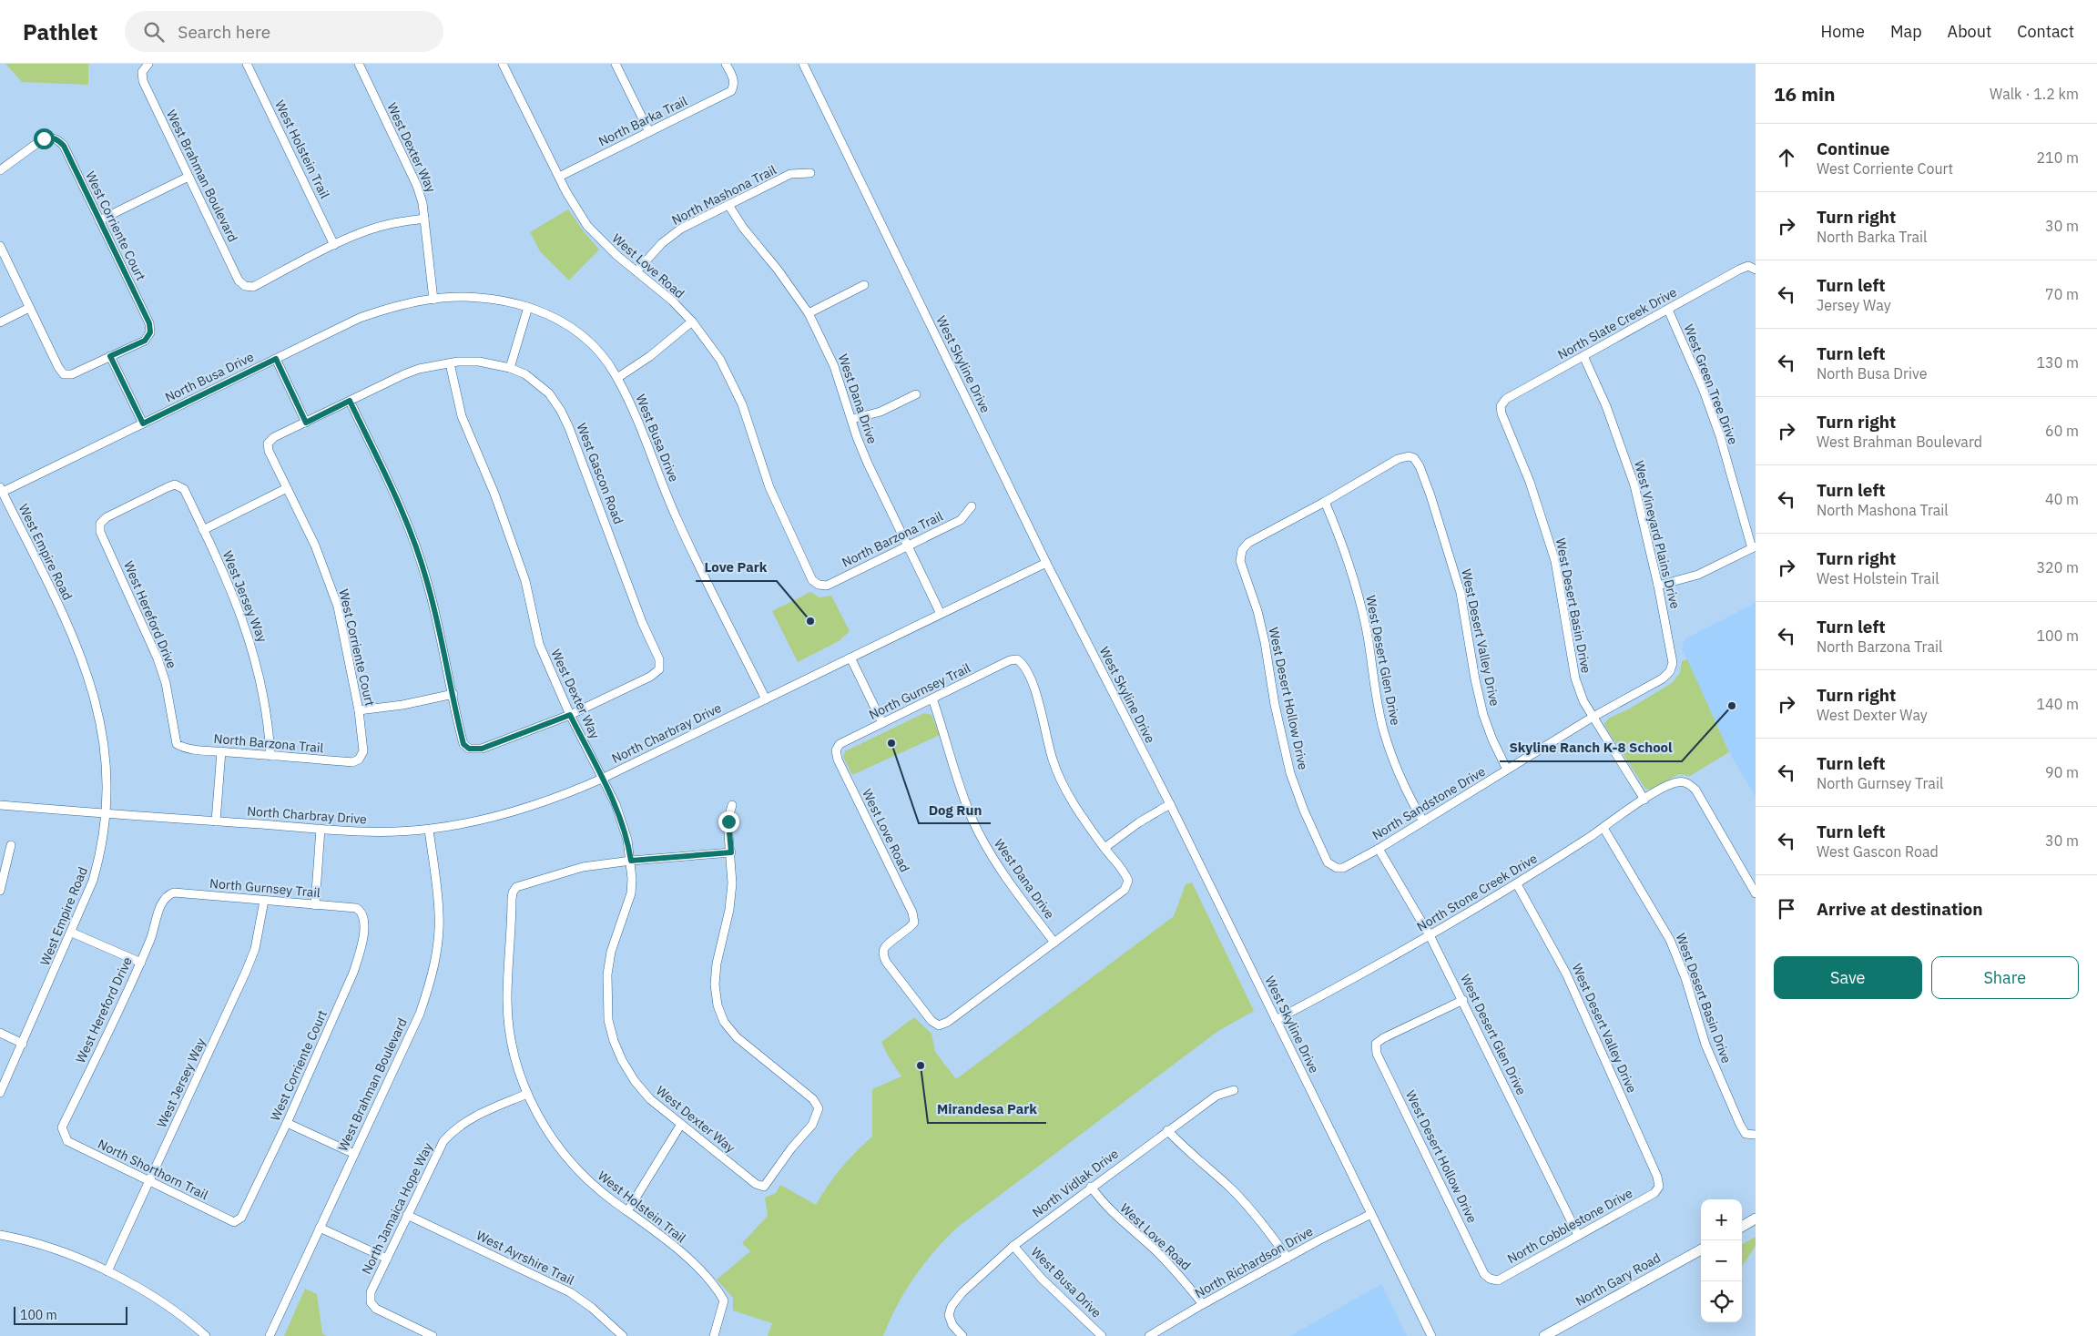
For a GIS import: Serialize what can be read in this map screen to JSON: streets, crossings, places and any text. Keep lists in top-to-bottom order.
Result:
{
  "streets": {
    "main road": ["North Gary Road"],
    "street": [
      "North Barka Trail",
      "West Dexter Way",
      "West Holstein Trail",
      "West Brahman Boulevard",
      "North Mashona Trail",
      "West Corriente Court",
      "West Love Road",
      "North Slate Creek Drive",
      "West Skyline Drive",
      "North Busa Drive",
      "West Green Tree Drive",
      "West Dana Drive",
      "West Busa Drive",
      "West Gascon Road",
      "West Vineyard Plains Drive",
      "North Barzona Trail",
      "West Empire Road",
      "West Jersey Way",
      "West Desert Basin Drive",
      "West Hereford Drive",
      "West Desert Valley Drive",
      "West Desert Glen Drive",
      "North Gurnsey Trail",
      "West Desert Hollow Drive",
      "North Charbray Drive",
      "North Sandstone Drive",
      "North Stone Creek Drive",
      "North Shorthorn Trail",
      "North Vidlak Drive",
      "North Jamaica Hope Way",
      "North Cobblestone Drive",
      "West Ayrshire Trail",
      "North Richardson Drive"
    ]
  },
  "crossings": [
    ["North Barka Trail", "West Love Road"],
    ["West Dexter Way", "West Holstein Trail"],
    ["West Dexter Way", "North Busa Drive"],
    ["West Dexter Way", "West Busa Drive"],
    ["West Dexter Way", "West Gascon Road"],
    ["West Dexter Way", "North Charbray Drive"],
    ["West Holstein Trail", "West Brahman Boulevard"],
    ["West Holstein Trail", "North Jamaica Hope Way"],
    ["West Brahman Boulevard", "North Charbray Drive"],
    ["North Mashona Trail", "West Love Road"],
    ["North Mashona Trail", "West Dana Drive"],
    ["West Corriente Court", "North Barzona Trail"],
    ["West Corriente Court", "North Gurnsey Trail"],
    ["West Corriente Court", "North Shorthorn Trail"],
    ["West Love Road", "West Dana Drive"],
    ["West Love Road", "North Barzona Trail"],
    ["West Love Road", "North Gurnsey Trail"],
    ["West Love Road", "North Vidlak Drive"],
    ["West Love Road", "North Richardson Drive"],
    ["North Slate Creek Drive", "West Green Tree Drive"],
    ["North Slate Creek Drive", "West Vineyard Plains Drive"],
    ["North Slate Creek Drive", "West Desert Basin Drive"],
    ["West Skyline Drive", "North Charbray Drive"],
    ["West Skyline Drive", "North Stone Creek Drive"],
    ["West Skyline Drive", "North Richardson Drive"],
    ["North Busa Drive", "West Busa Drive"],
    ["North Busa Drive", "West Empire Road"],
    ["West Dana Drive", "North Barzona Trail"],
    ["West Dana Drive", "North Gurnsey Trail"],
    ["West Dana Drive", "North Charbray Drive"],
    ["West Busa Drive", "North Charbray Drive"],
    ["West Busa Drive", "North Vidlak Drive"],
    ["West Vineyard Plains Drive", "North Sandstone Drive"],
    ["North Barzona Trail", "West Jersey Way"],
    ["North Barzona Trail", "West Hereford Drive"],
    ["West Empire Road", "North Charbray Drive"],
    ["West Jersey Way", "West Hereford Drive"],
    ["West Jersey Way", "North Gurnsey Trail"],
    ["West Jersey Way", "North Shorthorn Trail"],
    ["West Desert Basin Drive", "North Sandstone Drive"],
    ["West Desert Basin Drive", "North Stone Creek Drive"],
    ["West Hereford Drive", "North Gurnsey Trail"],
    ["West Hereford Drive", "North Shorthorn Trail"],
    ["West Desert Valley Drive", "West Desert Glen Drive"],
    ["West Desert Valley Drive", "West Desert Hollow Drive"],
    ["West Desert Valley Drive", "North Sandstone Drive"],
    ["West Desert Valley Drive", "North Stone Creek Drive"],
    ["West Desert Valley Drive", "North Cobblestone Drive"],
    ["West Desert Glen Drive", "West Desert Hollow Drive"],
    ["West Desert Glen Drive", "North Sandstone Drive"],
    ["West Desert Glen Drive", "North Stone Creek Drive"],
    ["West Desert Glen Drive", "North Cobblestone Drive"],
    ["West Desert Hollow Drive", "North Sandstone Drive"],
    ["West Desert Hollow Drive", "North Cobblestone Drive"],
    ["North Jamaica Hope Way", "West Ayrshire Trail"]
  ],
  "places": [
    "Love Park",
    "Skyline Ranch K-8 School",
    "Dog Run",
    "Mirandesa Park"
  ],
  "scale_bar": "100 m",
  "page": {
    "header": "Pathlet",
    "search": "Search here",
    "nav": [
      "Home",
      "Map",
      "About",
      "Contact"
    ],
    "heading": ["16 min", "Walk · 1.2 km"],
    "list": [
      ["Continue", "West Corriente Court", "210 m"],
      ["Turn right", "North Barka Trail", "30 m"],
      ["Turn left", "Jersey Way", "70 m"],
      ["Turn left", "North Busa Drive", "130 m"],
      ["Turn right", "West Brahman Boulevard", "60 m"],
      ["Turn left", "North Mashona Trail", "40 m"],
      ["Turn right", "West Holstein Trail", "320 m"],
      ["Turn left", "North Barzona Trail", "100 m"],
      ["Turn right", "West Dexter Way", "140 m"],
      ["Turn left", "North Gurnsey Trail", "90 m"],
      ["Turn left", "West Gascon Road", "30 m"],
      "Arrive at destination"
    ],
    "buttons": ["Save", "Share"],
    "map_buttons": ["+", "−"],
    "scale": "100 m"
  }
}
